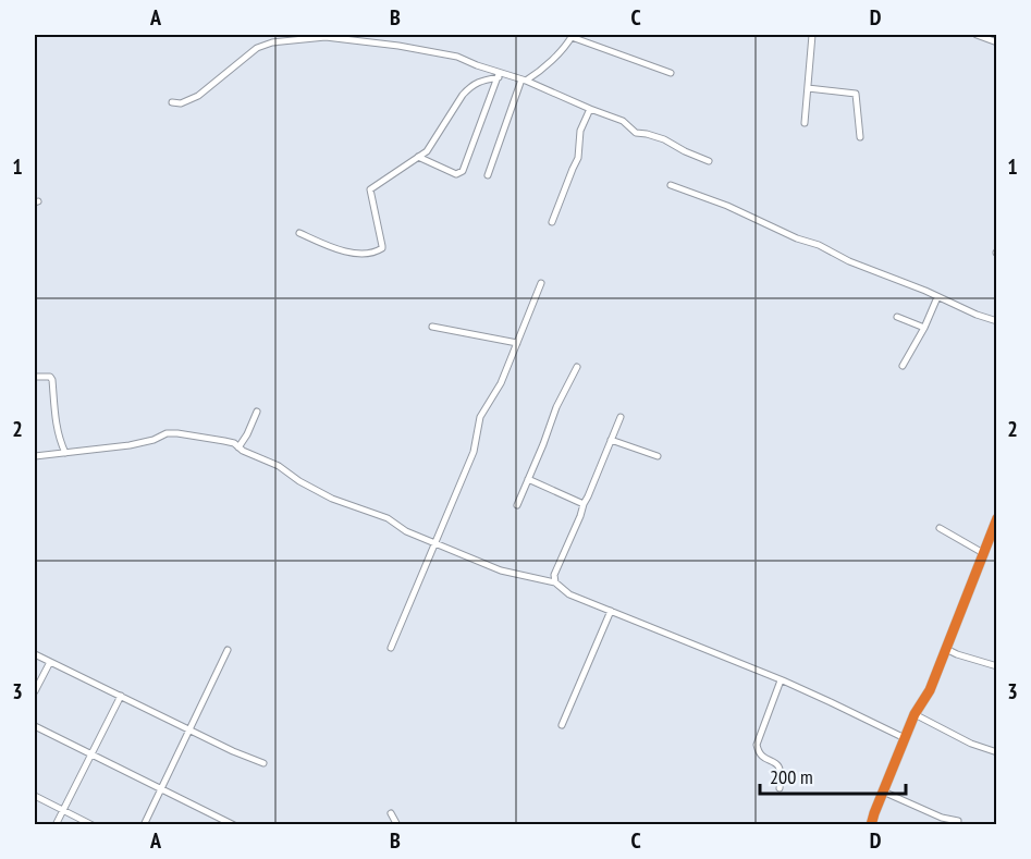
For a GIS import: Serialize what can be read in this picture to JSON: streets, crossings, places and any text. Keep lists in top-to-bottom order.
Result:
{
  "scale_bar": "200 m",
  "grid": {
    "columns": [
      "A",
      "B",
      "C",
      "D"
    ],
    "rows": ["1", "2", "3"]
  }
}
